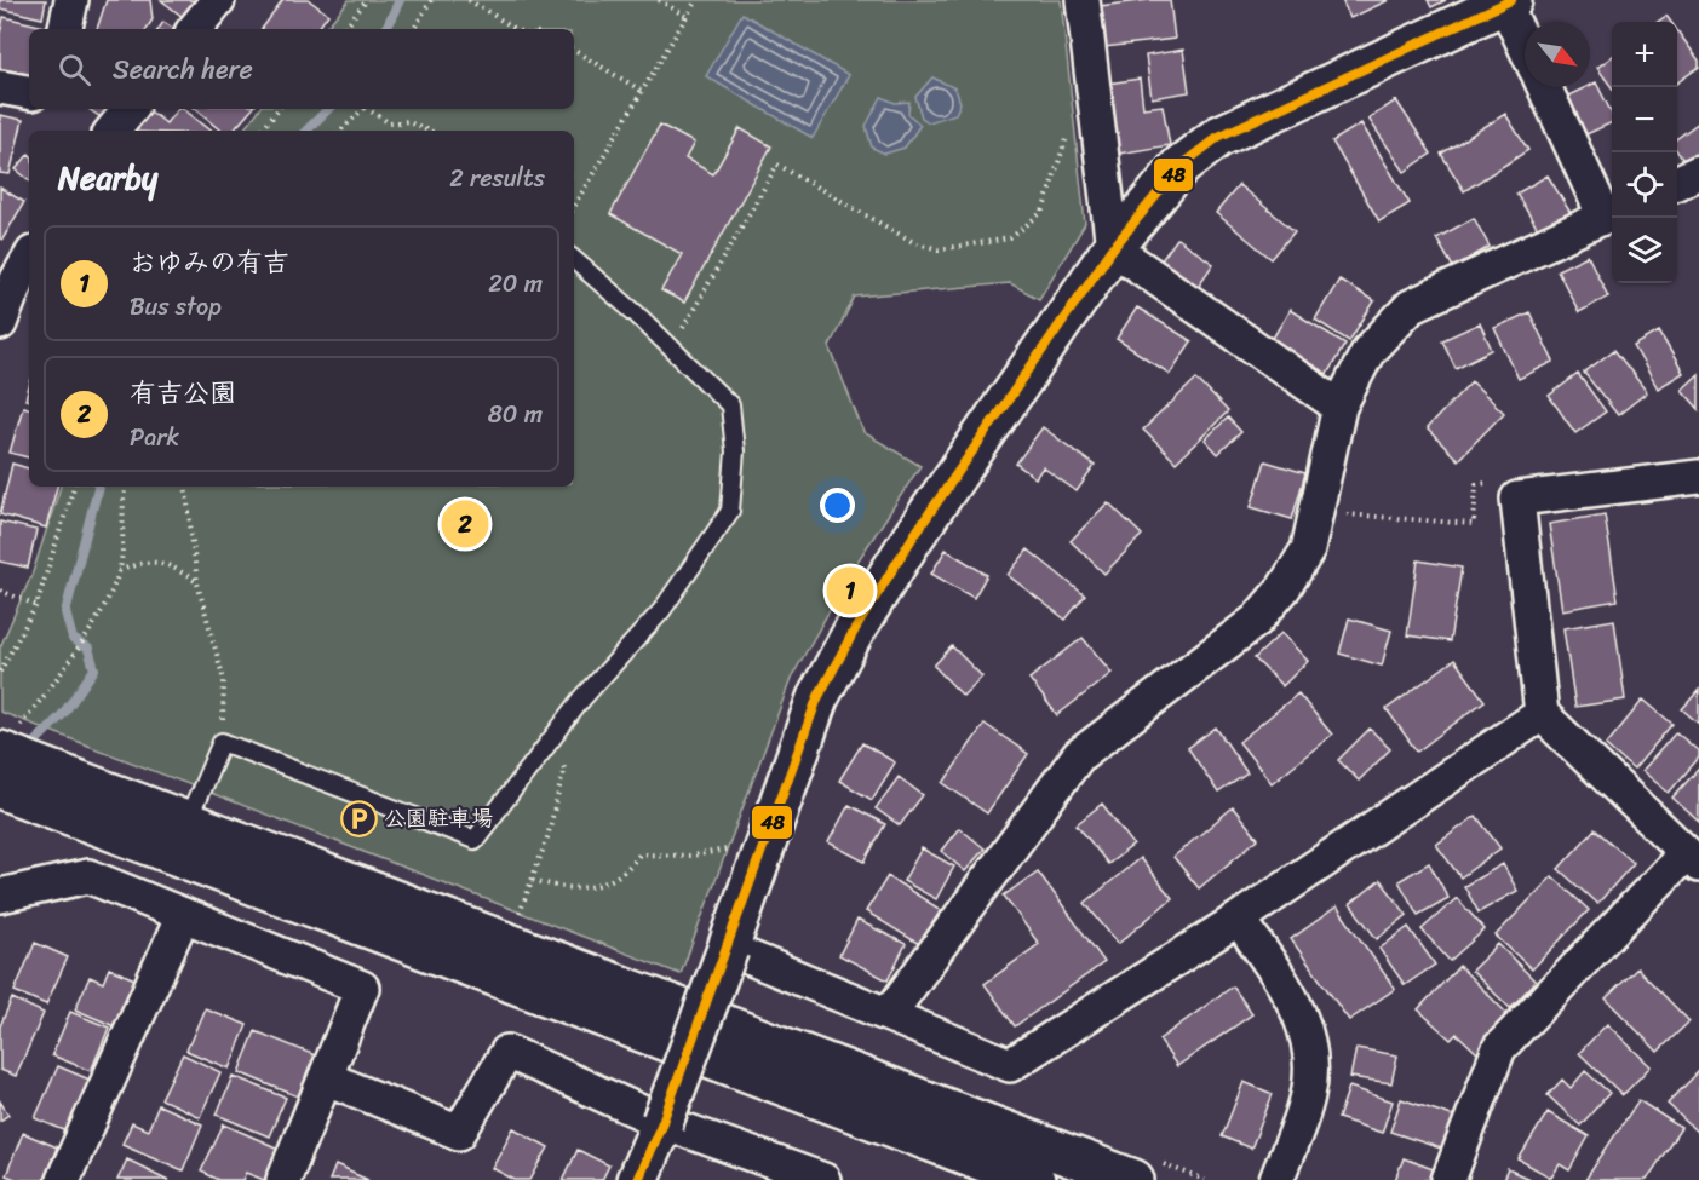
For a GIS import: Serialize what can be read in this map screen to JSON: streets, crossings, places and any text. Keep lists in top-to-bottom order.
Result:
{
  "places": {
    "parking": ["公園駐車場"]
  },
  "lines": ["transit line 48"],
  "north": "bottom right",
  "page": {
    "map_buttons": ["+", "−"],
    "search": "Search here",
    "heading": ["Nearby", "2 results"],
    "list": [
      {
        "mark": "1",
        "name": "おゆみの有吉",
        "note": "Bus stop",
        "value": "20 m"
      },
      {
        "mark": "2",
        "name": "有吉公園",
        "note": "Park",
        "value": "80 m"
      }
    ],
    "pins": ["2", "1"]
  }
}
